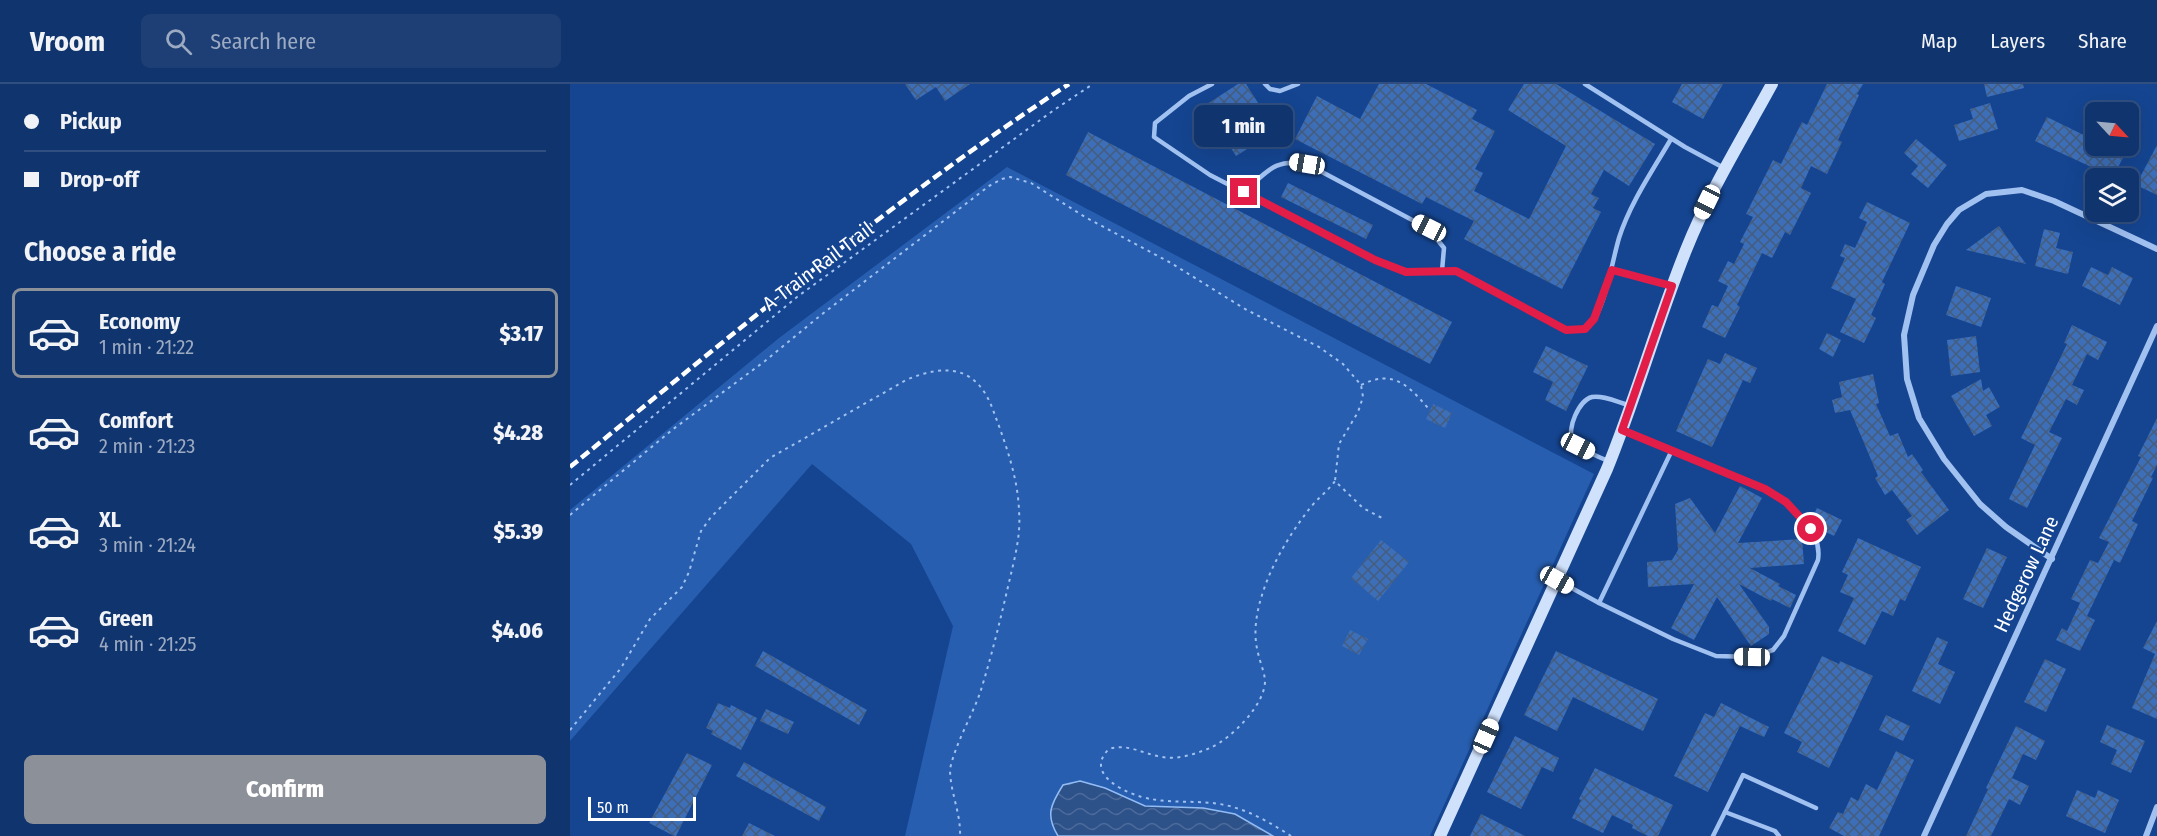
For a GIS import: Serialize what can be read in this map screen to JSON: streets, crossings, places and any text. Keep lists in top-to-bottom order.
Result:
{
  "streets": {
    "street": ["Hedgerow Lane"],
    "path": ["A-Train Rail Trail"]
  },
  "scale_bar": "50 m",
  "north": "bottom right",
  "page": {
    "header": "Vroom",
    "search": "Search here",
    "nav": ["Map", "Layers", "Share"],
    "banner": ["Pickup", "Drop-off"],
    "bubble": "1 min",
    "heading": "Choose a ride",
    "list": [
      {
        "name": "Economy",
        "note": "1 min · 21:22",
        "value": "$3.17"
      },
      {
        "name": "Comfort",
        "note": "2 min · 21:23",
        "value": "$4.28"
      },
      {
        "name": "XL",
        "note": "3 min · 21:24",
        "value": "$5.39"
      },
      {
        "name": "Green",
        "note": "4 min · 21:25",
        "value": "$4.06"
      }
    ],
    "buttons": "Confirm",
    "scale": "50 m"
  }
}
